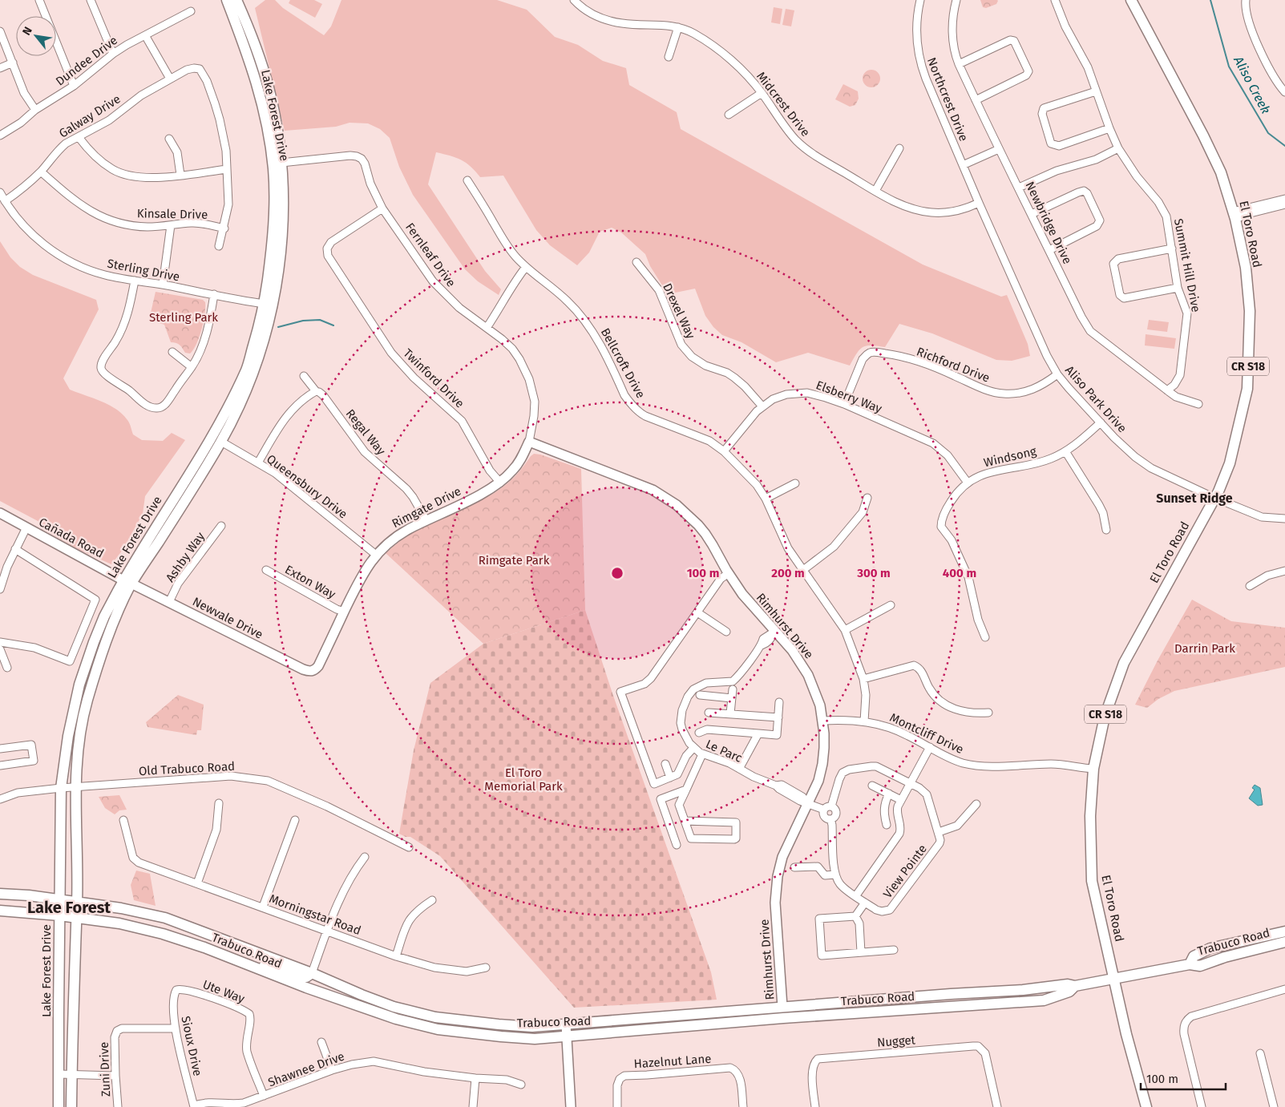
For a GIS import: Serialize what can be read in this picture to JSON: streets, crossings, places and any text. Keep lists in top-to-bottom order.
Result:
{
  "streets": {
    "main road": [
      "Lake Forest Drive",
      "El Toro Road",
      "CR S18",
      "Trabuco Road"
    ],
    "street": [
      "Dundee Drive",
      "Northcrest Drive",
      "Midcrest Drive",
      "Galway Drive",
      "Kinsale Drive",
      "Newbridge Drive",
      "Fernleaf Drive",
      "Summit Hill Drive",
      "Sterling Drive",
      "Drexel Way",
      "Bellcroft Drive",
      "Richford Drive",
      "Twinford Drive",
      "Elsberry Way",
      "Aliso Park Drive",
      "Regal Way",
      "Windsong",
      "Queensbury Drive",
      "Rimgate Drive",
      "Cañada Road",
      "Ashby Way",
      "Exton Way",
      "Newvale Drive",
      "Rimhurst Drive",
      "Montcliff Drive",
      "Le Parc",
      "Old Trabuco Road",
      "View Pointe",
      "Morningstar Road",
      "Ute Way",
      "Nugget",
      "Sioux Drive",
      "Hazelnut Lane",
      "Zuni Drive",
      "Shawnee Drive"
    ]
  },
  "crossings": [
    ["Northcrest Drive", "Midcrest Drive"],
    ["Northcrest Drive", "Aliso Park Drive"],
    ["Midcrest Drive", "Aliso Park Drive"],
    ["Lake Forest Drive", "Fernleaf Drive"],
    ["Lake Forest Drive", "Sterling Drive"],
    ["Lake Forest Drive", "Queensbury Drive"],
    ["Lake Forest Drive", "Cañada Road"],
    ["Lake Forest Drive", "Newvale Drive"],
    ["Lake Forest Drive", "Old Trabuco Road"],
    ["Lake Forest Drive", "Trabuco Road"],
    ["Galway Drive", "Kinsale Drive"],
    ["Galway Drive", "Sterling Drive"],
    ["Newbridge Drive", "Summit Hill Drive"],
    ["El Toro Road", "Aliso Park Drive"],
    ["El Toro Road", "Montcliff Drive"],
    ["El Toro Road", "Trabuco Road"],
    ["Fernleaf Drive", "Twinford Drive"],
    ["Fernleaf Drive", "Rimgate Drive"],
    ["Fernleaf Drive", "Rimhurst Drive"],
    ["Drexel Way", "Elsberry Way"],
    ["Bellcroft Drive", "Elsberry Way"],
    ["Bellcroft Drive", "Montcliff Drive"],
    ["Richford Drive", "Elsberry Way"],
    ["Richford Drive", "Aliso Park Drive"],
    ["Twinford Drive", "Rimgate Drive"],
    ["Elsberry Way", "Windsong"],
    ["Aliso Park Drive", "Windsong"],
    ["Regal Way", "Rimgate Drive"],
    ["Queensbury Drive", "Rimgate Drive"],
    ["Rimgate Drive", "Exton Way"],
    ["Rimgate Drive", "Newvale Drive"],
    ["Rimgate Drive", "Rimhurst Drive"],
    ["Cañada Road", "Newvale Drive"],
    ["Ashby Way", "Newvale Drive"],
    ["Rimhurst Drive", "Montcliff Drive"],
    ["Rimhurst Drive", "Le Parc"],
    ["Rimhurst Drive", "Trabuco Road"],
    ["Ute Way", "Sioux Drive"],
    ["Ute Way", "Shawnee Drive"],
    ["Sioux Drive", "Zuni Drive"],
    ["Sioux Drive", "Shawnee Drive"]
  ],
  "districts": ["Sunset Ridge", "Lake Forest"],
  "water": ["Aliso Creek"],
  "parks": [
    "Sterling Park",
    "Rimgate Park",
    "Darrin Park",
    "El Toro Memorial Park"
  ],
  "scale_bar": "100 m",
  "north": "top left",
  "rings": [
    "100 m",
    "200 m",
    "300 m",
    "400 m"
  ]
}
